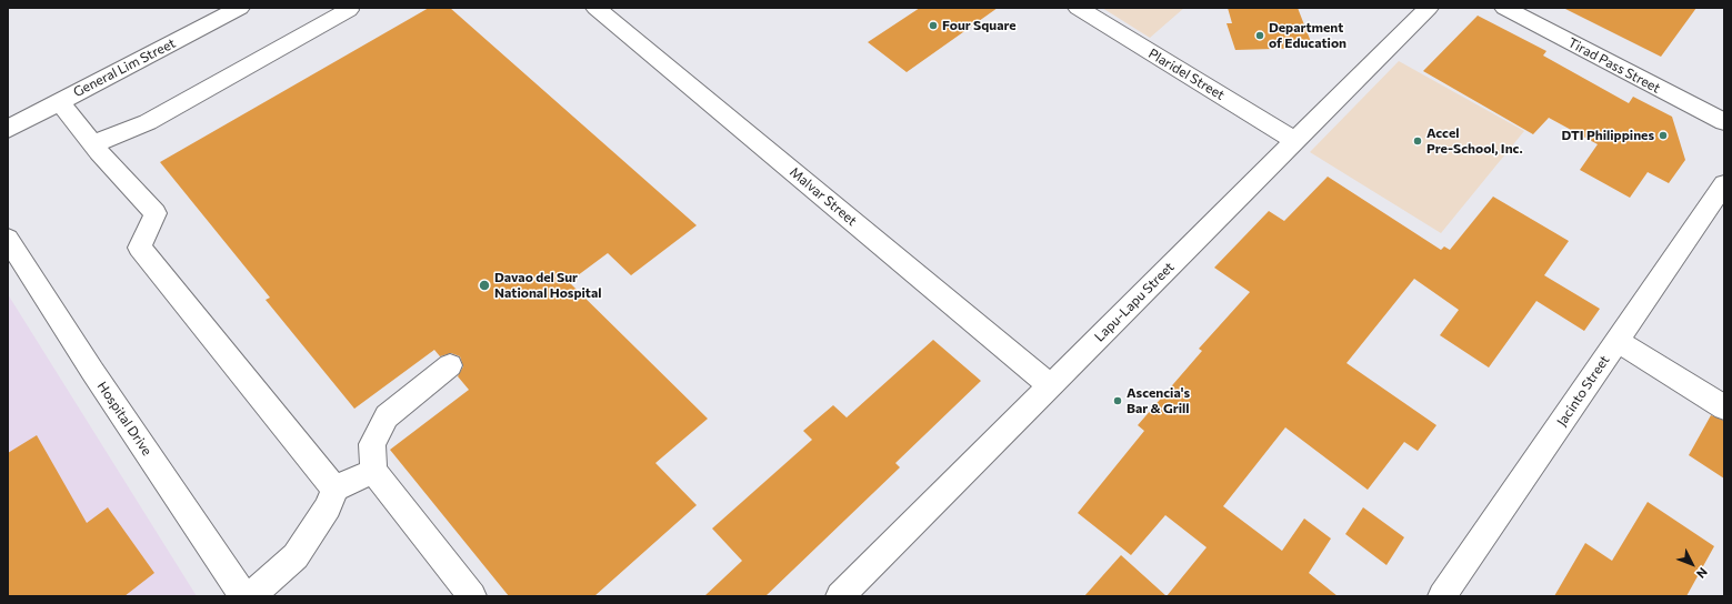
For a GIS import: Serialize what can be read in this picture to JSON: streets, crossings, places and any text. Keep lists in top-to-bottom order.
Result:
{
  "streets": {
    "street": [
      "Tirad Pass Street",
      "General Lim Street",
      "Plaridel Street",
      "Malvar Street",
      "Lapu-Lapu Street",
      "Jacinto Street",
      "Hospital Drive"
    ]
  },
  "crossings": [
    ["Plaridel Street", "Lapu-Lapu Street"],
    ["Malvar Street", "Lapu-Lapu Street"]
  ],
  "places": [
    "Four Square",
    "Department of Education",
    "DTI Philippines",
    "Accel Pre-School, Inc.",
    "Davao del Sur National Hospital",
    "Ascencia's Bar & Grill"
  ],
  "north": "bottom right"
}
